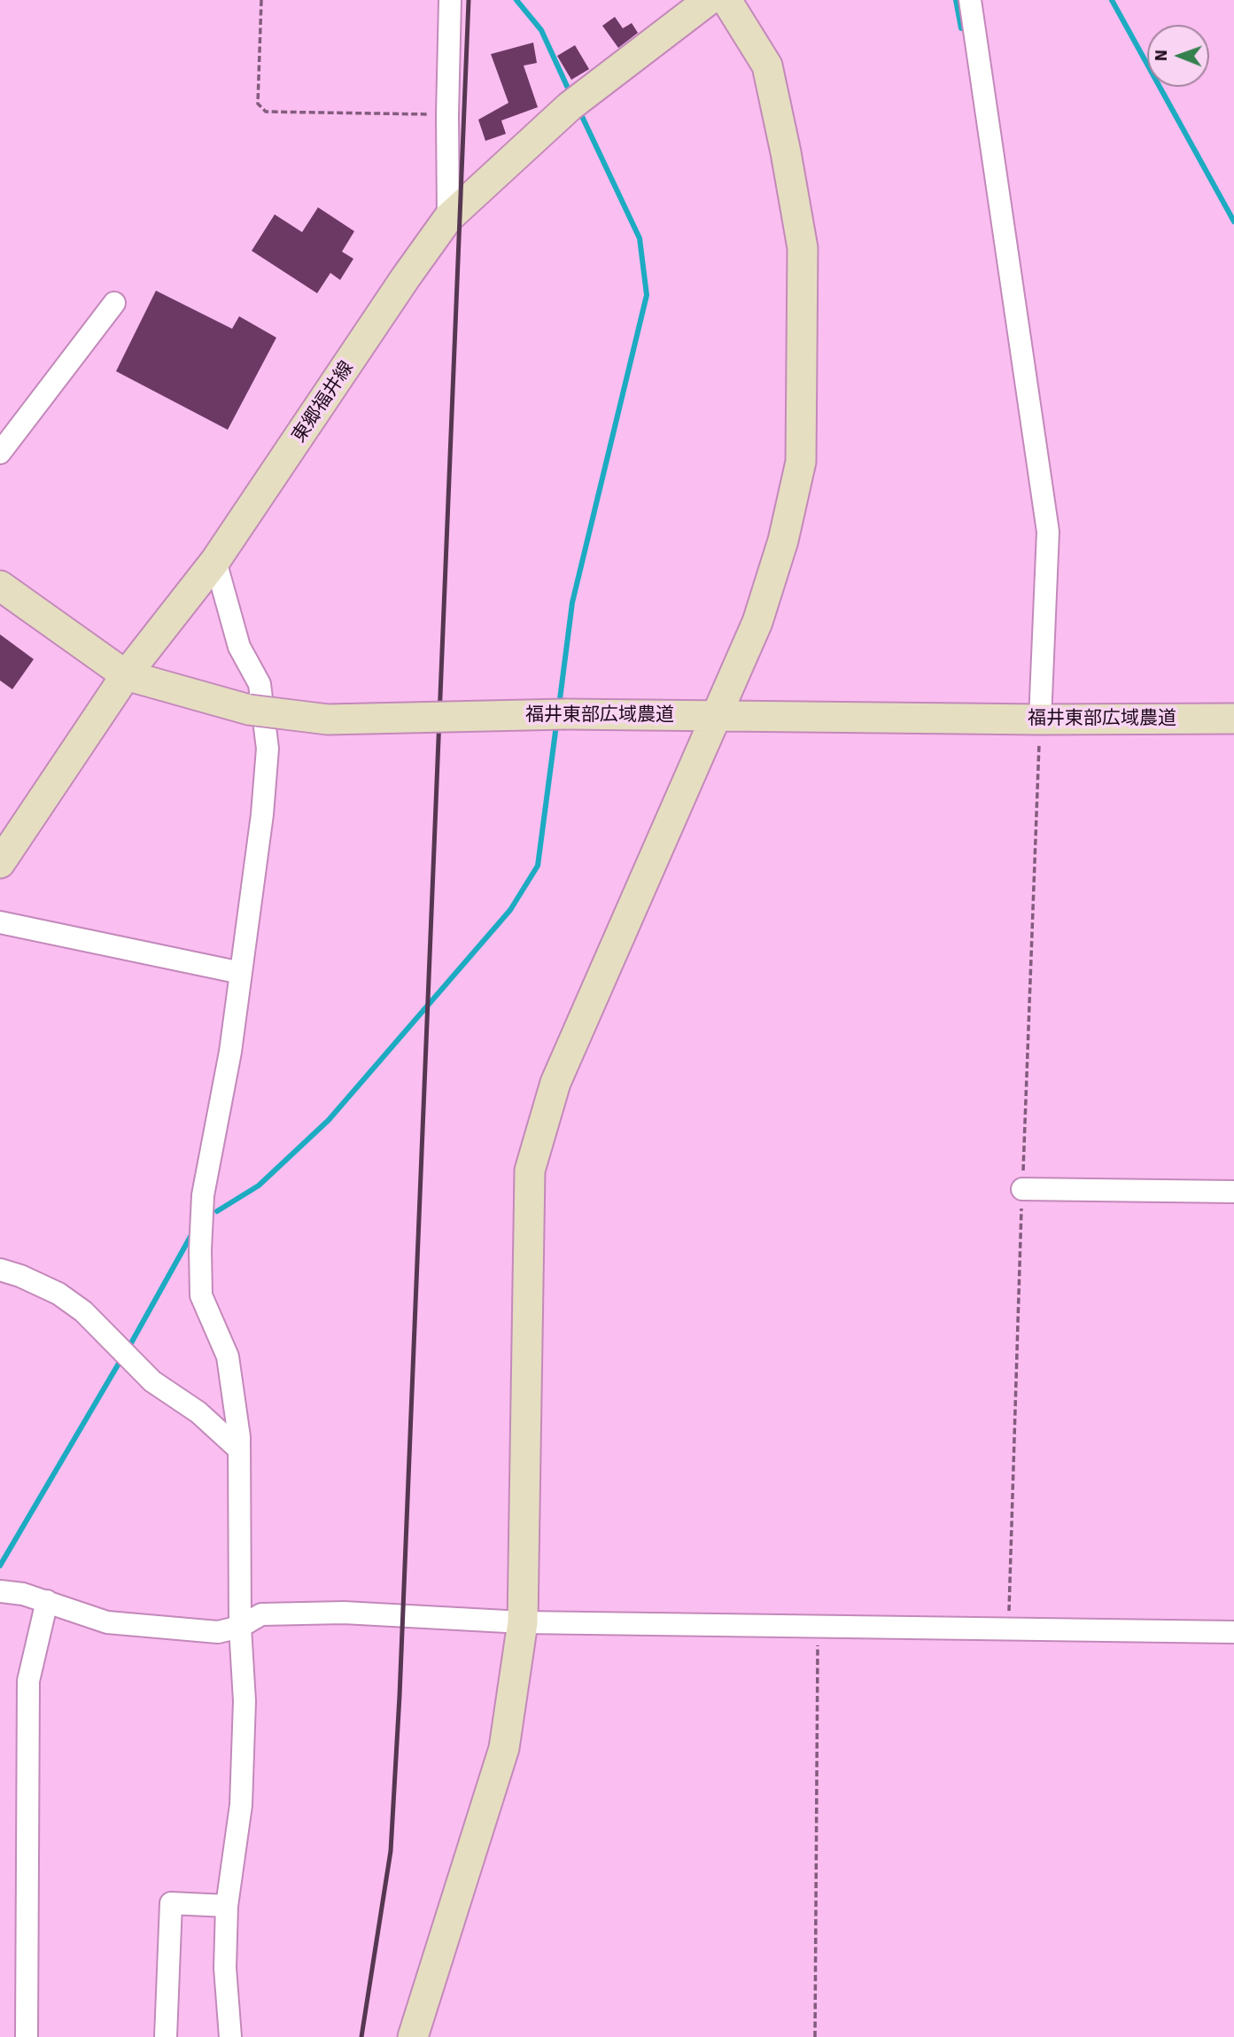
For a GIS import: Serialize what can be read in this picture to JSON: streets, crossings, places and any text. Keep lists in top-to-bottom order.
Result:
{
  "streets": {
    "street": ["東郷福井線", "福井東部広域農道"]
  },
  "crossings": [
    ["東郷福井線", "福井東部広域農道"]
  ],
  "north": "left"
}
